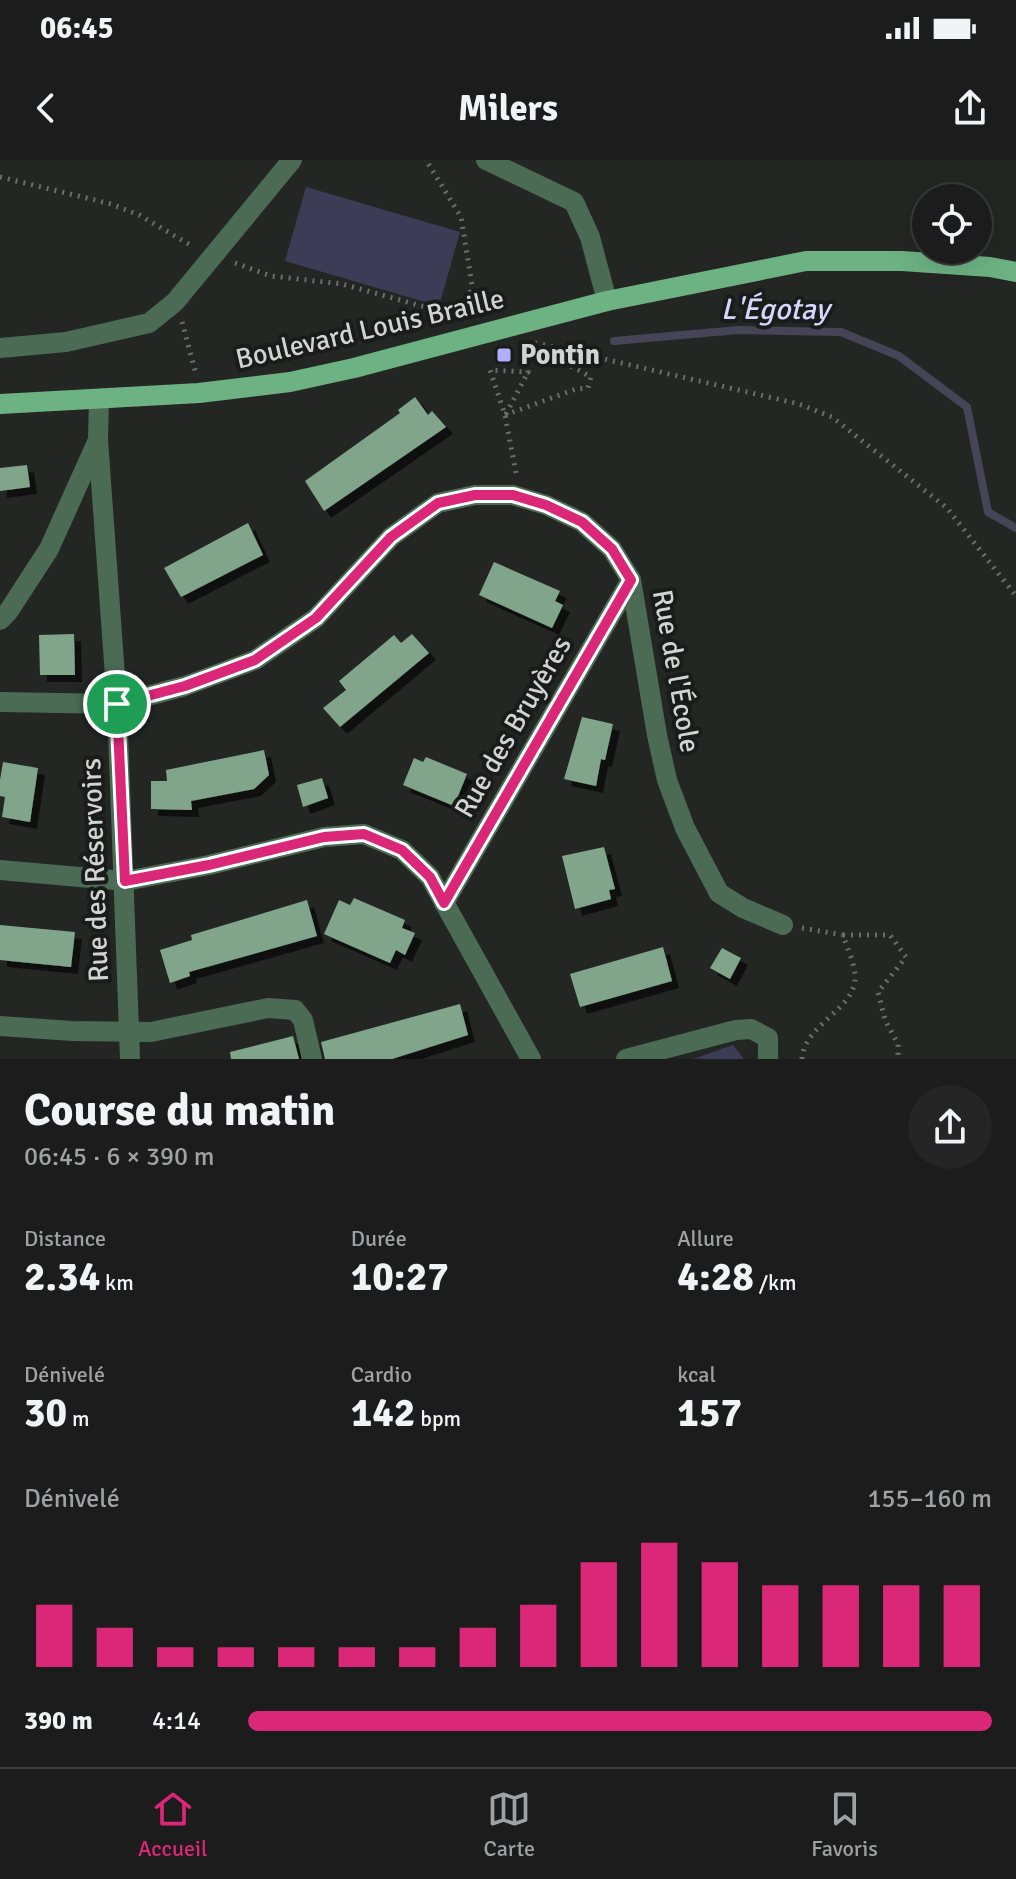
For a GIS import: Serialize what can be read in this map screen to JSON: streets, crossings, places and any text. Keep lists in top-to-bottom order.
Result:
{
  "streets": {
    "main road": ["Boulevard Louis Braille"],
    "street": ["Rue de l'École", "Rue des Bruyères", "Rue des Réservoirs"]
  },
  "crossings": [
    ["Boulevard Louis Braille", "Rue des Réservoirs"],
    ["Rue de l'École", "Rue des Bruyères"],
    ["Rue de l'École", "Rue des Réservoirs"]
  ],
  "water": ["L'Égotay"],
  "places": {
    "transit": ["Pontin"]
  },
  "page": {
    "status": "06:45",
    "header": "Milers",
    "heading": ["Course du matin", "06:45 · 6 × 390 m"],
    "stats": [
      ["Distance", "2.34 km"],
      ["Durée", "10:27"],
      ["Allure", "4:28 /km"],
      ["Dénivelé", "30 m"],
      ["Cardio", "142 bpm"],
      ["kcal", "157"]
    ],
    "chart": ["Dénivelé", "155–160 m"],
    "list": [
      {
        "name": "390 m",
        "note": "4:14"
      }
    ],
    "tabs": ["Accueil", "Carte", "Favoris"]
  }
}
